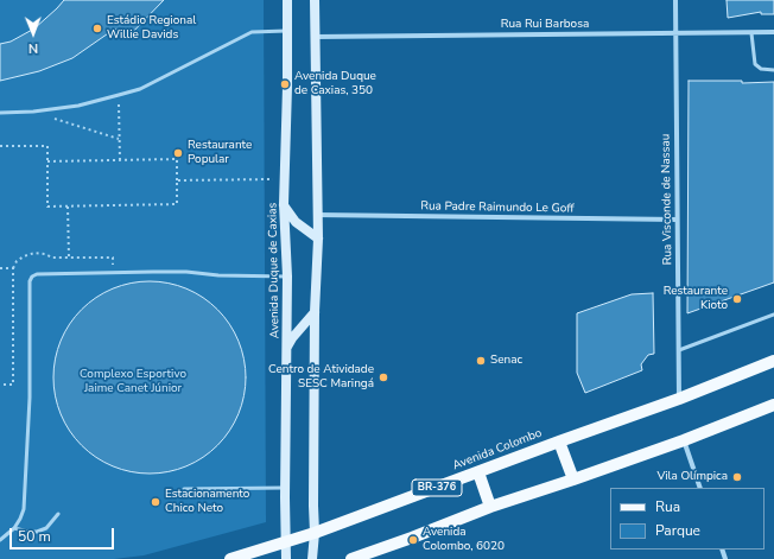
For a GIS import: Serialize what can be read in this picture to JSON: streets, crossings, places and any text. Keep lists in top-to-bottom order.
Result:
{
  "streets": {
    "main road": ["Avenida Duque de Caxias", "Avenida Colombo", "BR-376"],
    "street": ["Rua Rui Barbosa", "Rua Visconde de Nassau", "Rua Padre Raimundo Le Goff"]
  },
  "crossings": [
    ["Rua Rui Barbosa", "Rua Visconde de Nassau"],
    ["Rua Visconde de Nassau", "Rua Padre Raimundo Le Goff"],
    ["Rua Visconde de Nassau", "Avenida Colombo"],
    ["Avenida Duque de Caxias", "Avenida Colombo"]
  ],
  "parks": ["Complexo Esportivo Jaime Canet Júnior"],
  "places": [
    "Estádio Regional Willie Davids",
    "Avenida Duque de Caxias, 350",
    "Restaurante Popular",
    "Restaurante Kioto",
    "Senac",
    "Centro de Atividade SESC Maringá",
    "Vila Olímpica",
    "Estacionamento Chico Neto",
    "Avenida Colombo, 6020"
  ],
  "legend": ["Rua", "Parque"],
  "scale_bar": "50 m",
  "north": "bottom"
}
